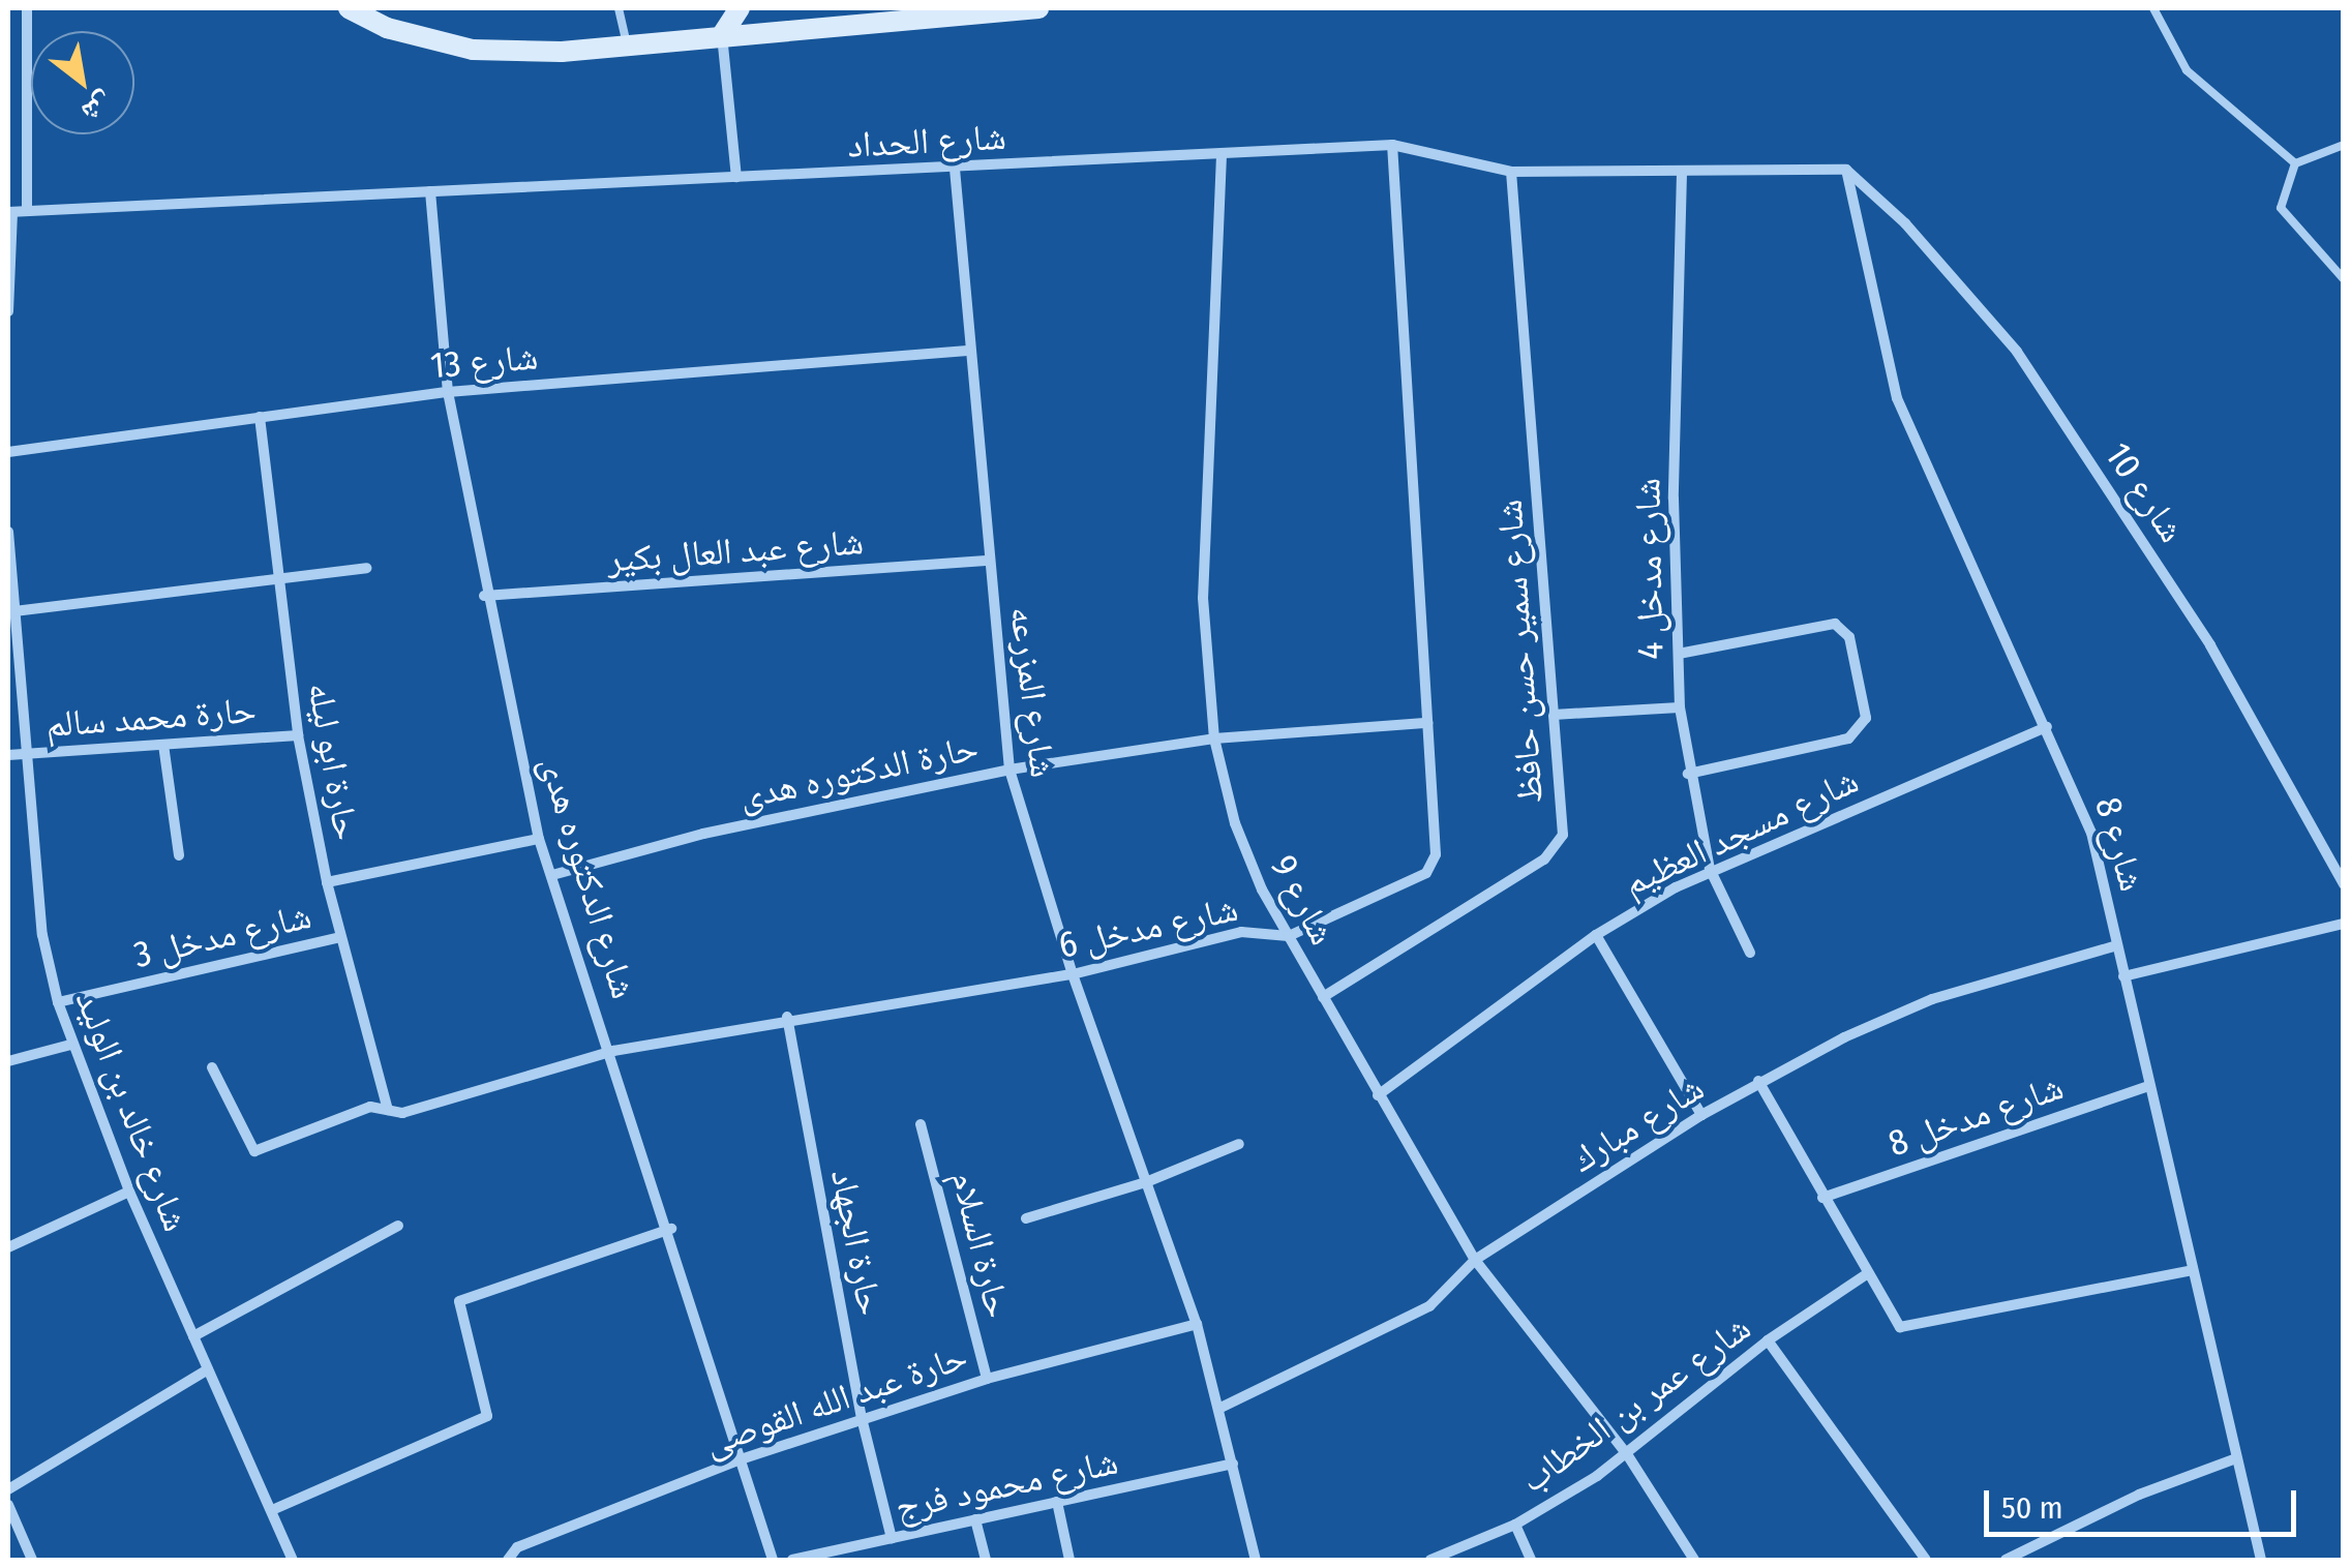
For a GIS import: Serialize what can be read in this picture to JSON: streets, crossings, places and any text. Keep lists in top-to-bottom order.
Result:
{
  "streets": {
    "street": [
      "شارع الحداد",
      "شارع 13",
      "شارع 10",
      "شارع عبد العال بكير",
      "شارع مدخل 4",
      "شارع سمير حسن حافظ",
      "شارع المزرعه",
      "حارة محمد سالم",
      "حارة ابو ليله",
      "حارة الدكتوره هدى",
      "شارع مسجد العظيم",
      "شارع 8",
      "شارع الدكتوره هدى",
      "شارع 9",
      "شارع مدخل 6",
      "شارع مدخل 3",
      "شارع خالد بن الوليد",
      "شارع مدخل 8",
      "شارع مبارك",
      "حارة الجهاد",
      "حارة السلام",
      "حارة عبد الله القوصى",
      "شارع عمر بن الخطاب",
      "شارع محمود فرج"
    ]
  },
  "crossings": [
    ["شارع الحداد", "شارع 10"],
    ["شارع الحداد", "شارع مدخل 4"],
    ["شارع الحداد", "شارع سمير حسن حافظ"],
    ["شارع الحداد", "شارع المزرعه"],
    ["شارع الحداد", "شارع 8"],
    ["شارع الحداد", "شارع الدكتوره هدى"],
    ["شارع الحداد", "شارع 9"],
    ["شارع الحداد", "شارع مدخل 6"],
    ["شارع 13", "شارع المزرعه"],
    ["شارع 13", "حارة ابو ليله"],
    ["شارع 13", "شارع الدكتوره هدى"],
    ["شارع 10", "شارع 8"],
    ["شارع عبد العال بكير", "شارع المزرعه"],
    ["شارع عبد العال بكير", "شارع الدكتوره هدى"],
    ["شارع مدخل 4", "شارع مسجد العظيم"],
    ["شارع سمير حسن حافظ", "شارع 9"],
    ["شارع المزرعه", "حارة الدكتوره هدى"],
    ["شارع المزرعه", "شارع مدخل 6"],
    ["شارع المزرعه", "شارع مبارك"],
    ["شارع المزرعه", "حارة عبد الله القوصى"],
    ["شارع المزرعه", "شارع محمود فرج"],
    ["حارة محمد سالم", "حارة ابو ليله"],
    ["حارة محمد سالم", "شارع خالد بن الوليد"],
    ["حارة ابو ليله", "شارع مدخل 6"],
    ["حارة ابو ليله", "شارع مدخل 3"],
    ["حارة الدكتوره هدى", "شارع الدكتوره هدى"],
    ["حارة الدكتوره هدى", "شارع 9"],
    ["حارة الدكتوره هدى", "شارع مدخل 6"],
    ["شارع مسجد العظيم", "شارع 8"],
    ["شارع مسجد العظيم", "شارع 9"],
    ["شارع 8", "شارع مدخل 8"],
    ["شارع 8", "شارع مبارك"],
    ["شارع الدكتوره هدى", "شارع مدخل 6"],
    ["شارع الدكتوره هدى", "حارة عبد الله القوصى"],
    ["شارع 9", "شارع مدخل 6"],
    ["شارع 9", "شارع مبارك"],
    ["شارع 9", "شارع عمر بن الخطاب"],
    ["شارع مدخل 6", "حارة الجهاد"],
    ["شارع مدخل 3", "شارع خالد بن الوليد"],
    ["حارة الجهاد", "حارة عبد الله القوصى"],
    ["حارة الجهاد", "شارع محمود فرج"],
    ["حارة السلام", "حارة عبد الله القوصى"]
  ],
  "scale_bar": "50 m",
  "north": "bottom right"
}
